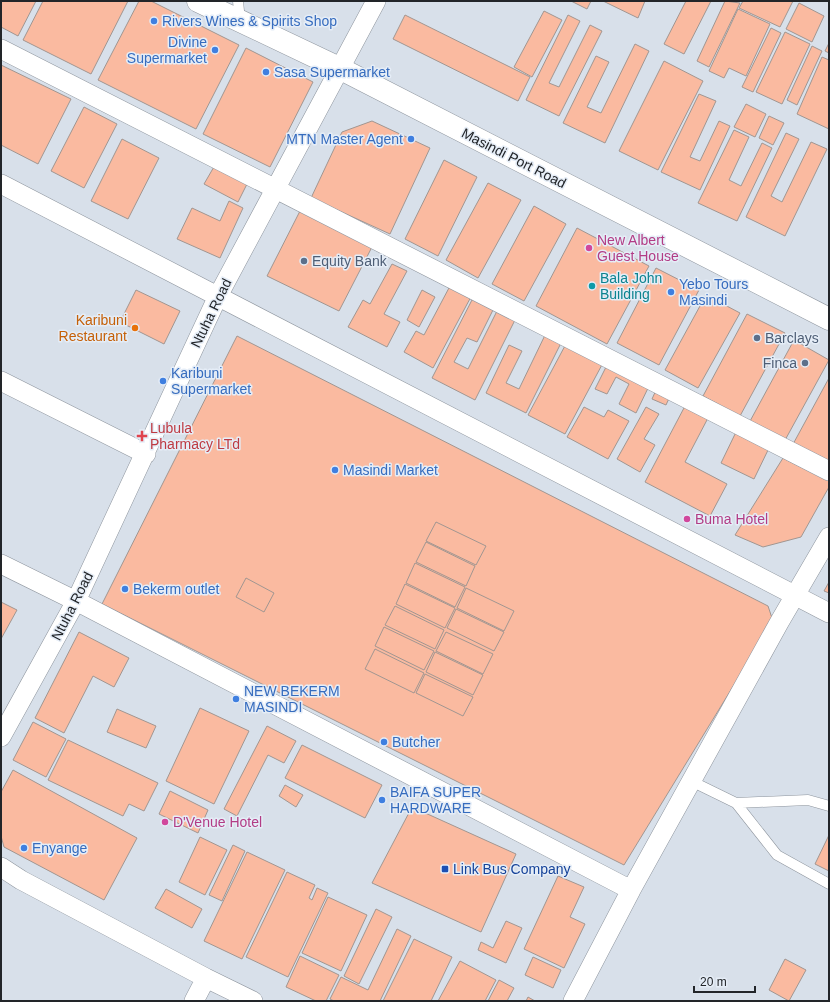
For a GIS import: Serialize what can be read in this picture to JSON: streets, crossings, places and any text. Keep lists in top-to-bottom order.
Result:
{
  "streets": {
    "main road": ["Masindi Port Road"],
    "street": ["Ntuha Road"]
  },
  "crossings": [
    ["Masindi Port Road", "Ntuha Road"]
  ],
  "places": {
    "other": [
      "Rivers Wines & Spirits Shop",
      "Divine Supermarket",
      "Sasa Supermarket",
      "MTN Master Agent",
      "New Albert Guest House",
      "Equity Bank",
      "Bala John Building",
      "Yebo Tours Masindi",
      "Karibuni Restaurant",
      "Barclays",
      "Finca",
      "Karibuni Supermarket",
      "Masindi Market",
      "Buma Hotel",
      "Bekerm outlet",
      "NEW BEKERM MASINDI",
      "Butcher",
      "BAIFA SUPER HARDWARE",
      "D'Venue Hotel",
      "Enyange"
    ],
    "health": ["Lubula Pharmacy LTd"],
    "transit": ["Link Bus Company"]
  },
  "scale_bar": "20 m"
}
